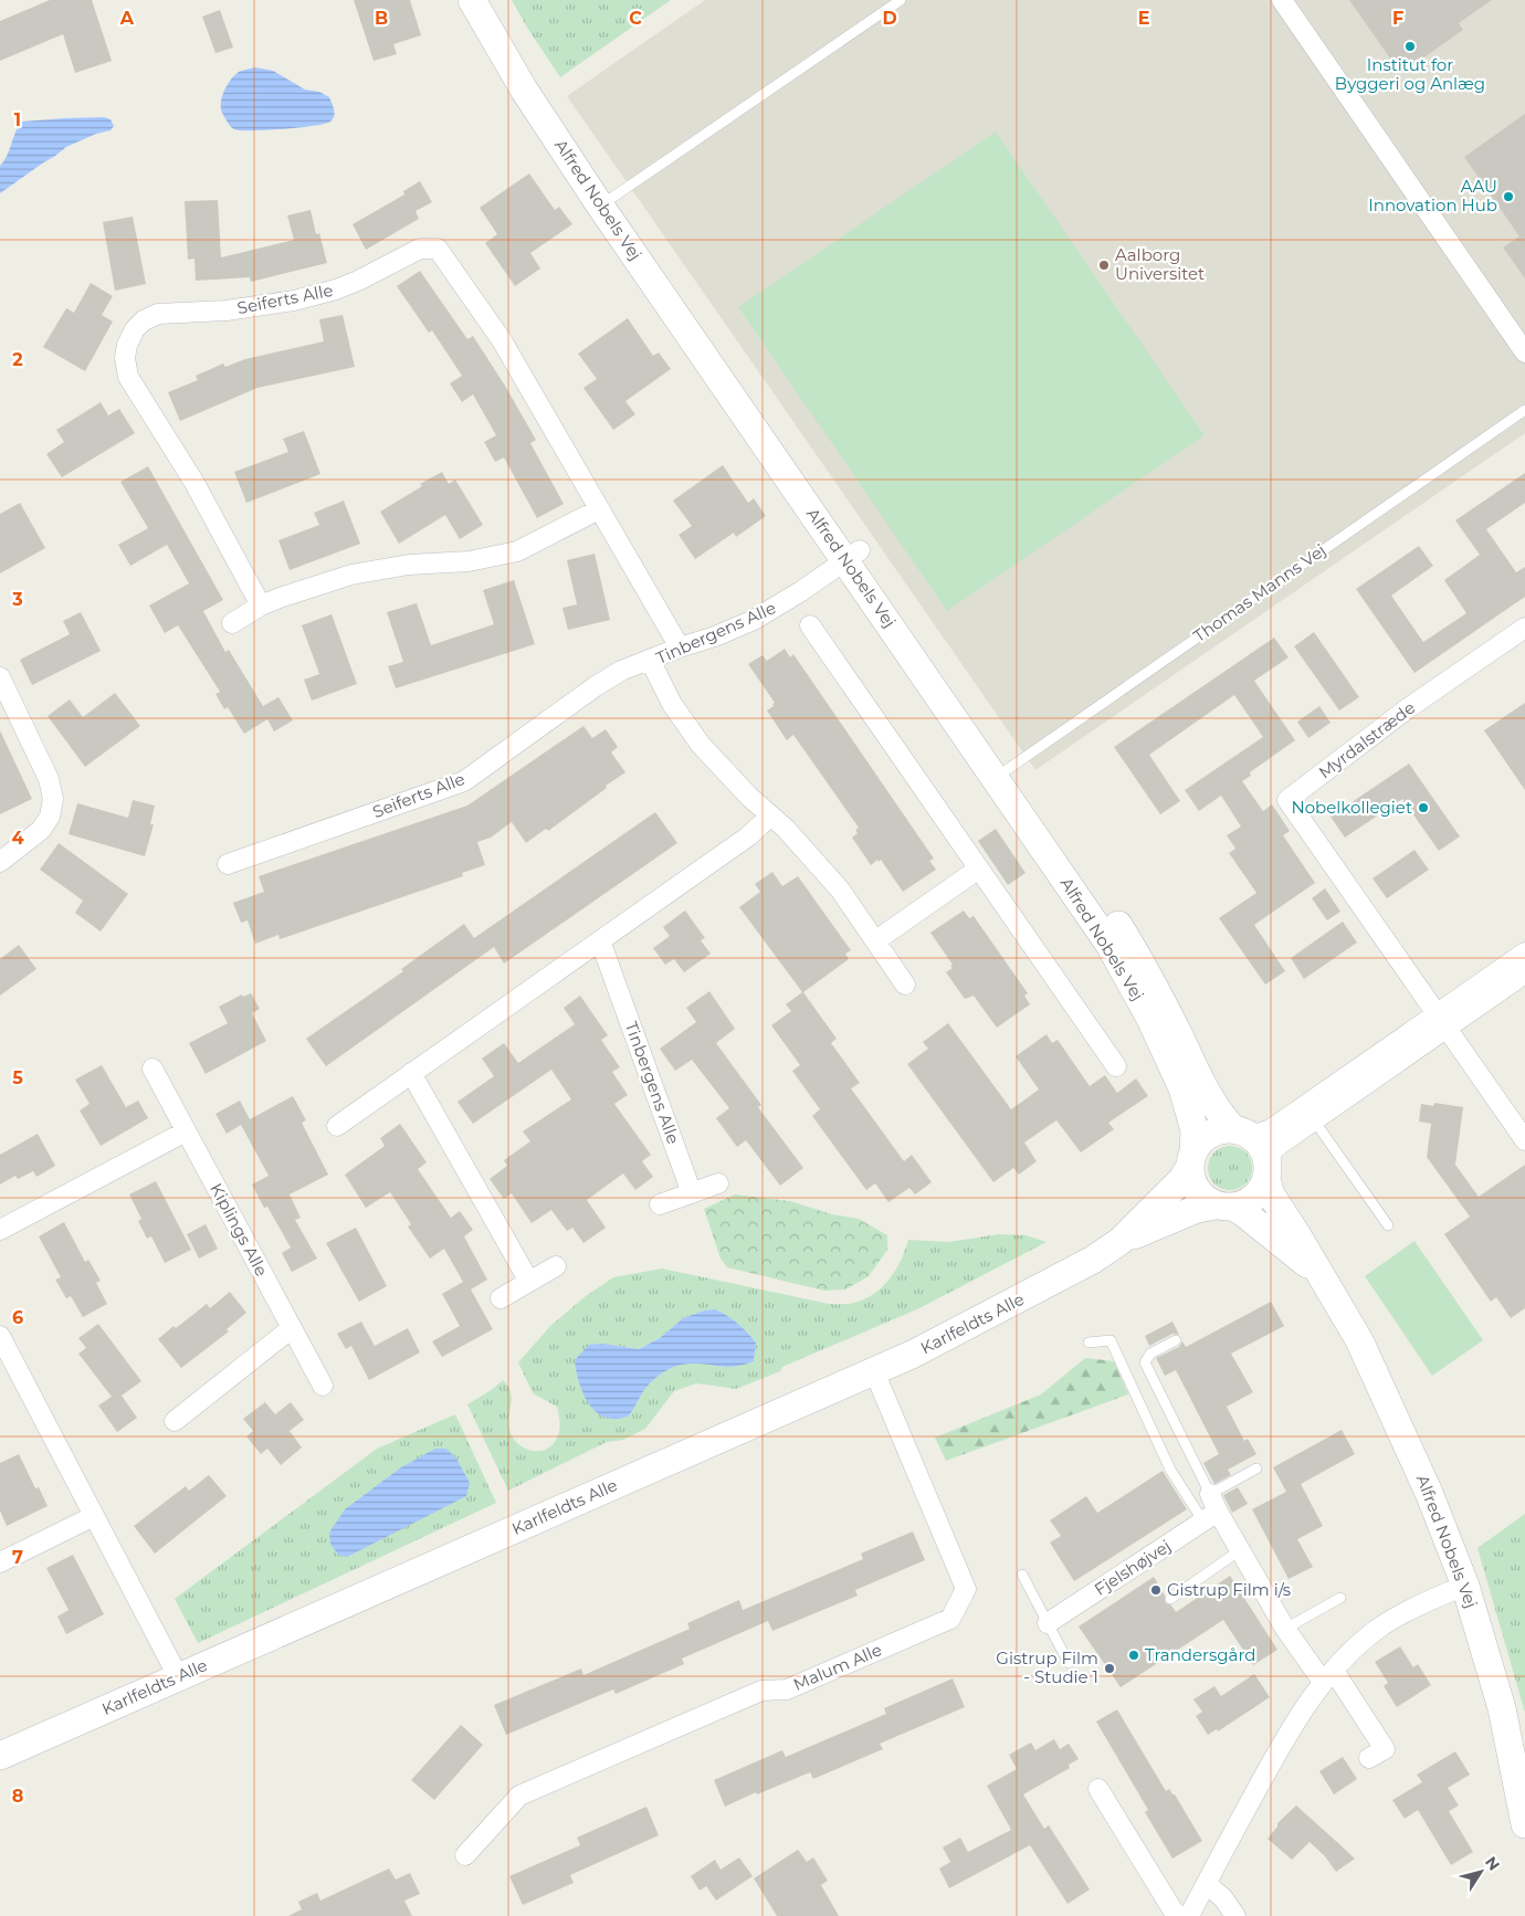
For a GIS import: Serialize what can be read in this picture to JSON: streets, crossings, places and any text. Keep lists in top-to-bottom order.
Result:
{
  "streets": {
    "street": [
      "Alfred Nobels Vej",
      "Seiferts Alle",
      "Tinbergens Alle",
      "Myrdalstræde",
      "Kiplings Alle",
      "Karlfeldts Alle",
      "Fjelshøjvej",
      "Malum Alle"
    ],
    "lane": ["Thomas Manns Vej"]
  },
  "crossings": [
    ["Alfred Nobels Vej", "Thomas Manns Vej"],
    ["Alfred Nobels Vej", "Tinbergens Alle"],
    ["Alfred Nobels Vej", "Karlfeldts Alle"],
    ["Seiferts Alle", "Tinbergens Alle"],
    ["Karlfeldts Alle", "Malum Alle"]
  ],
  "places": [
    "Institut for Byggeri og Anlæg",
    "AAU Innovation Hub",
    "Aalborg Universitet",
    "Nobelkollegiet",
    "Gistrup Film i/s",
    "Trandersgård",
    "Gistrup Film - Studie 1"
  ],
  "north": "top right",
  "grid": {
    "columns": [
      "A",
      "B",
      "C",
      "D",
      "E",
      "F"
    ],
    "rows": [
      "1",
      "2",
      "3",
      "4",
      "5",
      "6",
      "7",
      "8"
    ]
  }
}
